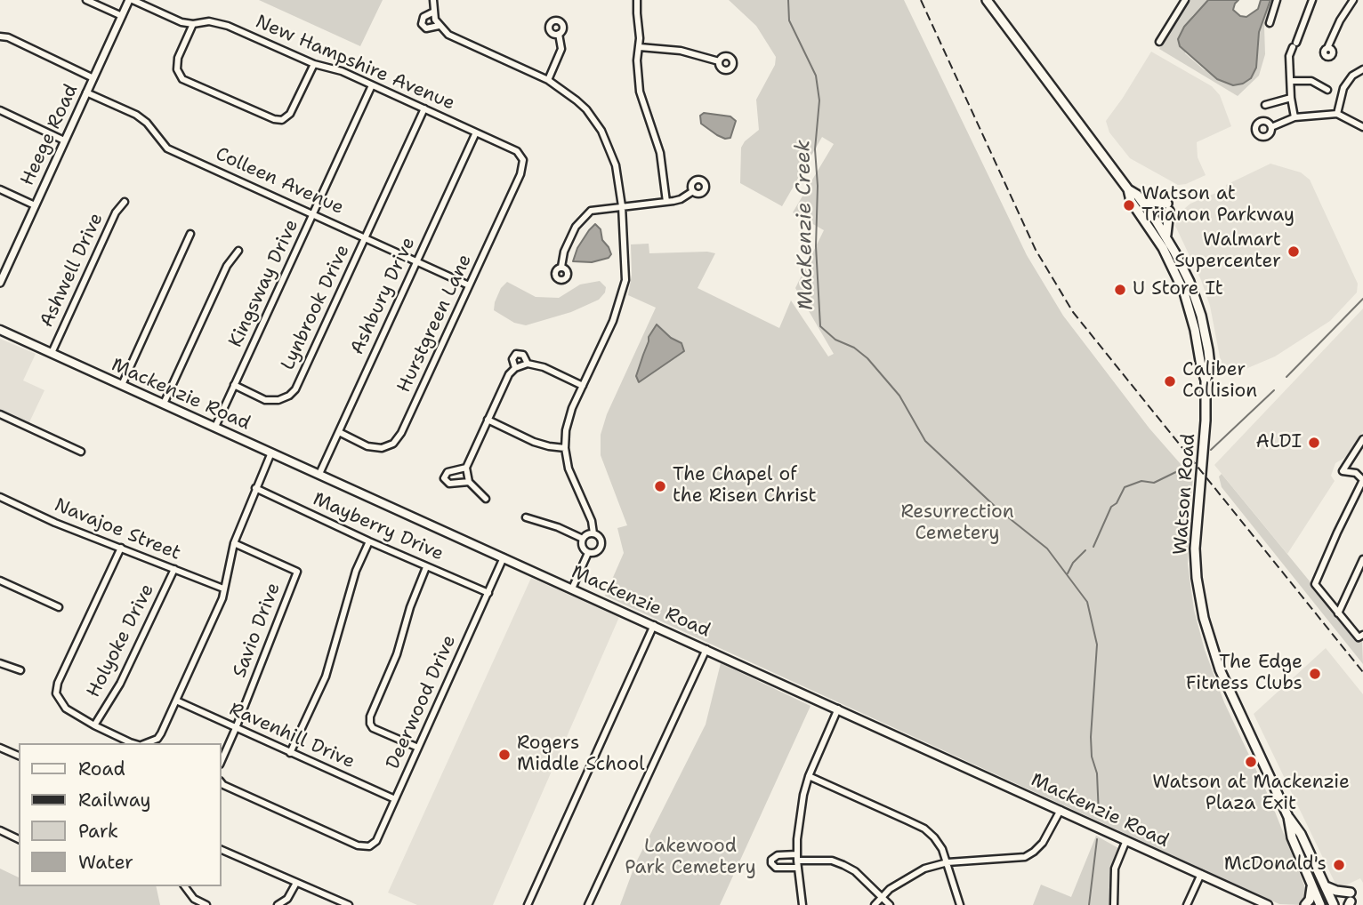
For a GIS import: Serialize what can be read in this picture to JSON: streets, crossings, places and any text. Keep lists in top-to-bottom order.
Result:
{
  "streets": {
    "main road": ["Mackenzie Road", "Watson Road"],
    "street": [
      "New Hampshire Avenue",
      "Heege Road",
      "Colleen Avenue",
      "Ashwell Drive",
      "Kingsway Drive",
      "Ashbury Drive",
      "Lynbrook Drive",
      "Hurstgreen Lane",
      "Mayberry Drive",
      "Navajoe Street",
      "Savio Drive",
      "Holyoke Drive",
      "Deerwood Drive",
      "Ravenhill Drive"
    ]
  },
  "crossings": [
    ["New Hampshire Avenue", "Heege Road"],
    ["New Hampshire Avenue", "Kingsway Drive"],
    ["New Hampshire Avenue", "Ashbury Drive"],
    ["New Hampshire Avenue", "Lynbrook Drive"],
    ["New Hampshire Avenue", "Hurstgreen Lane"],
    ["Heege Road", "Colleen Avenue"],
    ["Colleen Avenue", "Kingsway Drive"],
    ["Colleen Avenue", "Ashbury Drive"],
    ["Colleen Avenue", "Lynbrook Drive"],
    ["Colleen Avenue", "Hurstgreen Lane"],
    ["Ashwell Drive", "Mackenzie Road"],
    ["Kingsway Drive", "Lynbrook Drive"],
    ["Kingsway Drive", "Mackenzie Road"],
    ["Ashbury Drive", "Hurstgreen Lane"],
    ["Ashbury Drive", "Mackenzie Road"],
    ["Mackenzie Road", "Deerwood Drive"],
    ["Mayberry Drive", "Deerwood Drive"],
    ["Navajoe Street", "Holyoke Drive"],
    ["Savio Drive", "Ravenhill Drive"],
    ["Deerwood Drive", "Ravenhill Drive"]
  ],
  "water": ["MacKenzie Creek"],
  "parks": ["Resurrection Cemetery", "Lakewood Park Cemetery"],
  "places": [
    "Watson at Trianon Parkway",
    "Walmart Supercenter",
    "U Store It",
    "Caliber Collision",
    "ALDI",
    "The Chapel of the Risen Christ",
    "The Edge Fitness Clubs",
    "Rogers Middle School",
    "Watson at Mackenzie Plaza Exit",
    "McDonald's"
  ],
  "legend": [
    "Road",
    "Railway",
    "Park",
    "Water"
  ]
}
